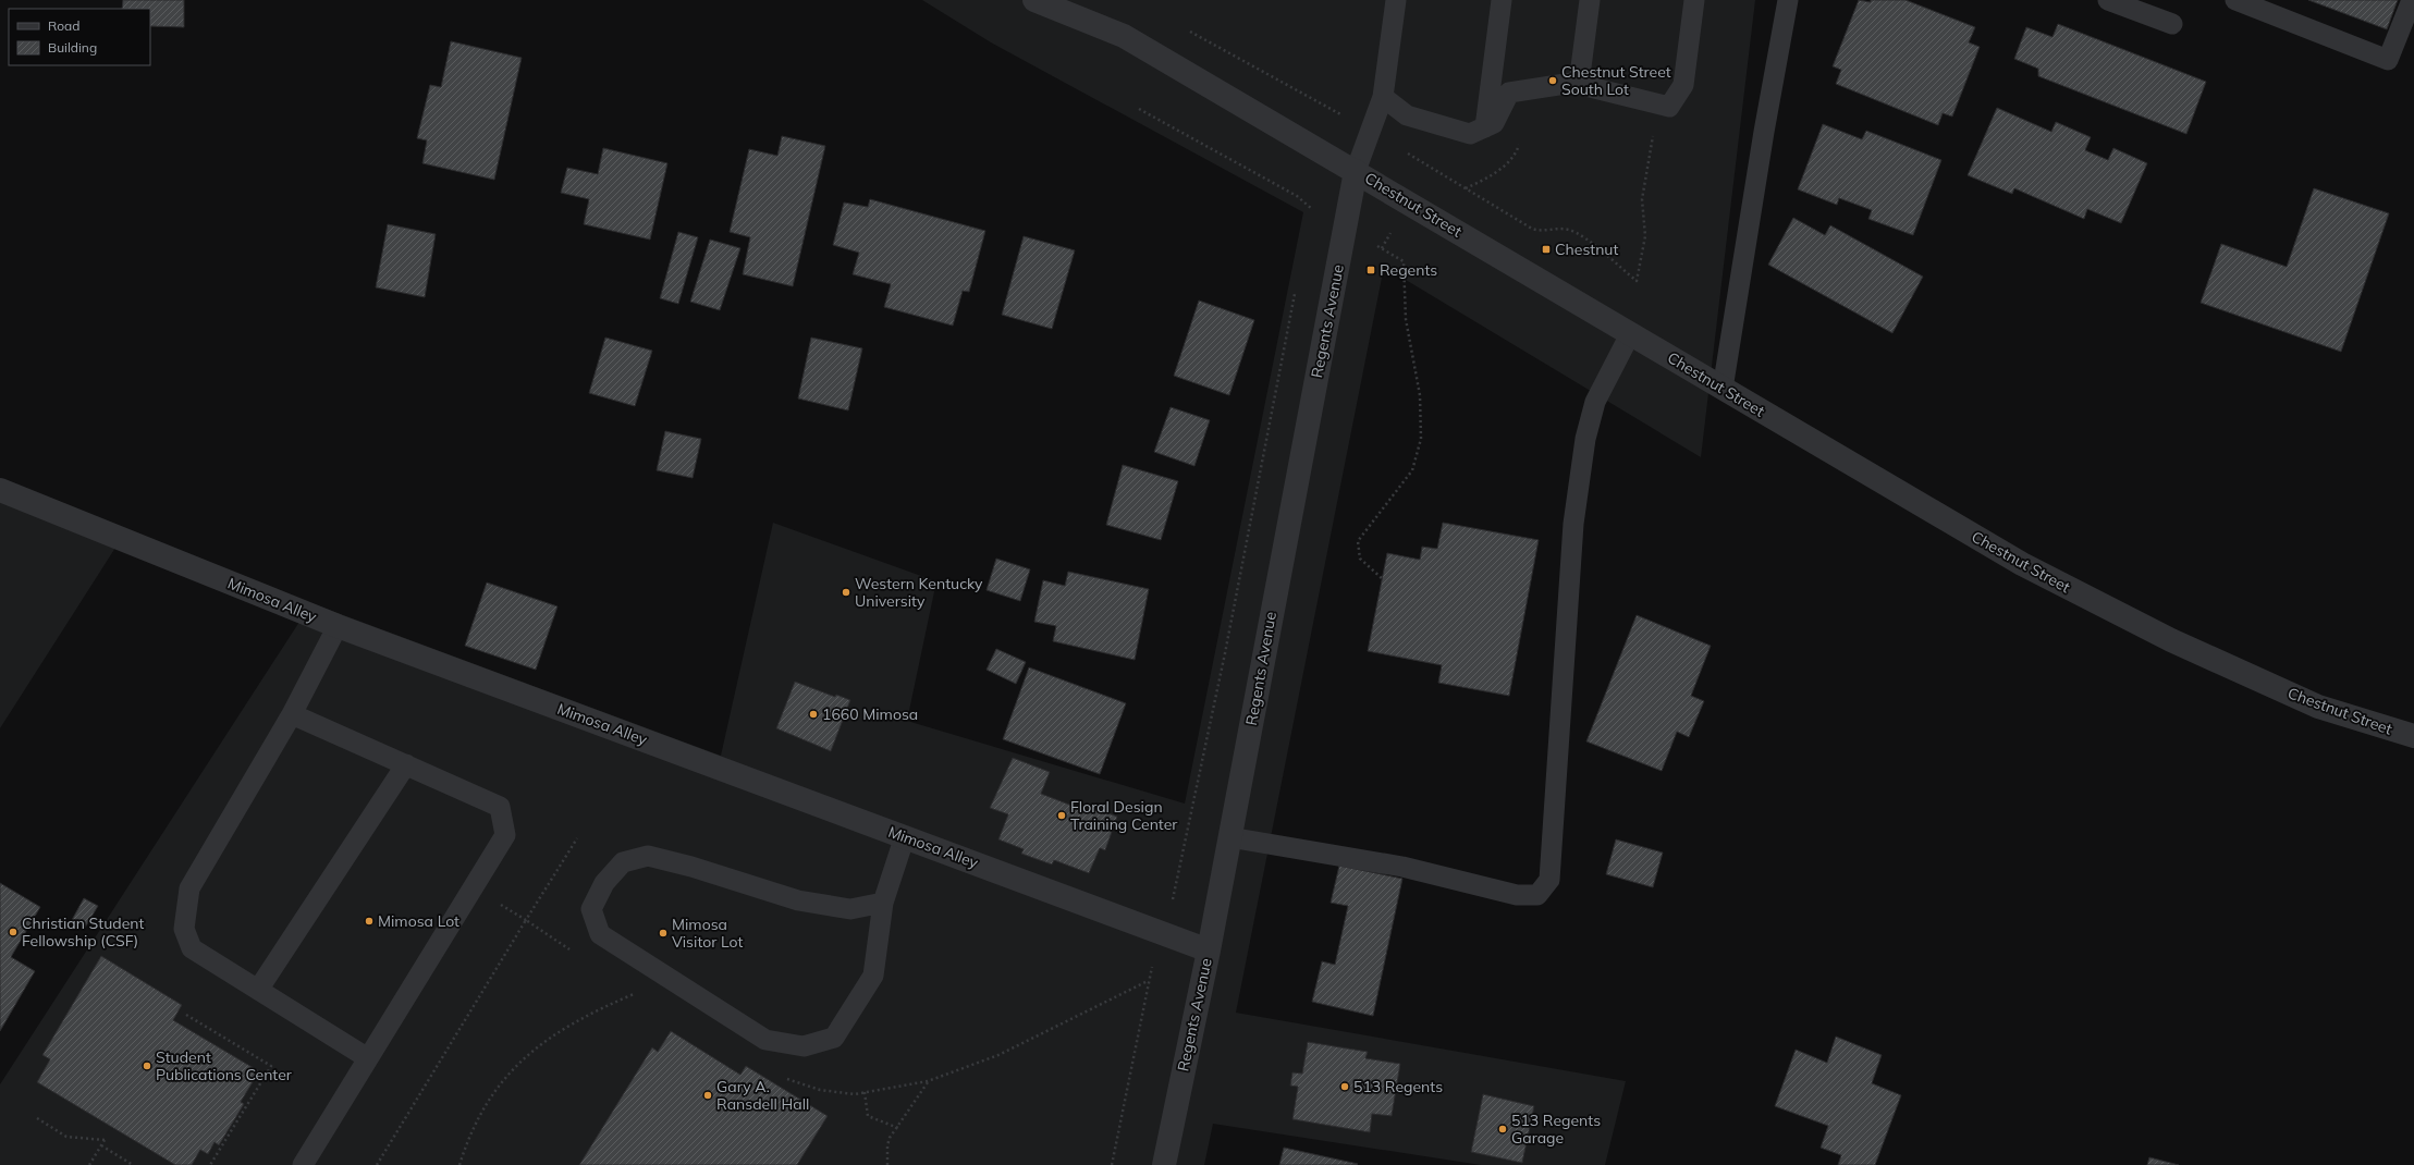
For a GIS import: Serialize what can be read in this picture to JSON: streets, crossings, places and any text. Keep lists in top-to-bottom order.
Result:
{
  "streets": {
    "street": ["Chestnut Street", "Regents Avenue", "Mimosa Alley"]
  },
  "crossings": [
    ["Chestnut Street", "Regents Avenue"],
    ["Regents Avenue", "Mimosa Alley"]
  ],
  "places": {
    "other": [
      "Chestnut Street South Lot",
      "Western Kentucky University",
      "1660 Mimosa",
      "Floral Design Training Center",
      "Mimosa Lot",
      "Christian Student Fellowship (CSF)",
      "Mimosa Visitor Lot",
      "Student Publications Center",
      "513 Regents",
      "Gary A. Ransdell Hall",
      "513 Regents Garage"
    ],
    "transit": ["Chestnut", "Regents"]
  },
  "legend": ["Road", "Building"]
}
